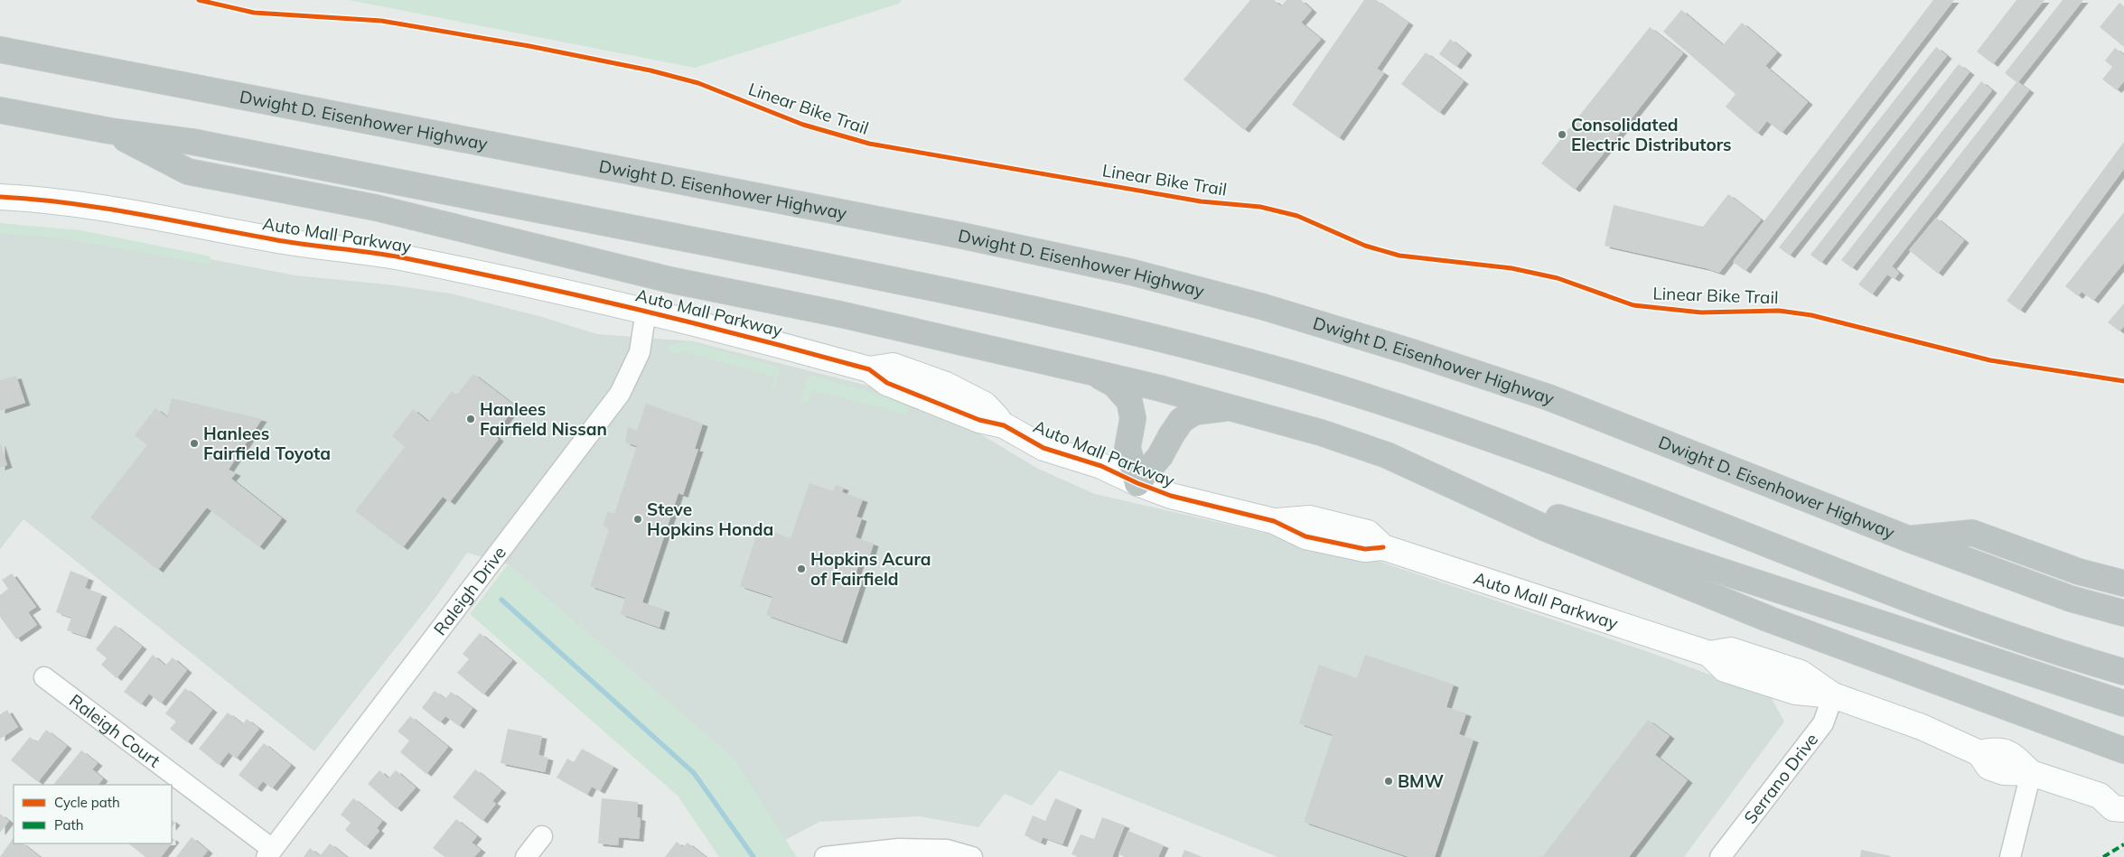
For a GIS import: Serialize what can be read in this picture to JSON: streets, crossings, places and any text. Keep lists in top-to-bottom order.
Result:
{
  "streets": {
    "highway": ["Dwight D. Eisenhower Highway"],
    "street": [
      "Auto Mall Parkway",
      "Raleigh Drive",
      "Raleigh Court",
      "Serrano Drive"
    ],
    "cycle path": ["Linear Bike Trail"]
  },
  "crossings": [
    ["Auto Mall Parkway", "Raleigh Drive"],
    ["Auto Mall Parkway", "Serrano Drive"],
    ["Raleigh Drive", "Raleigh Court"]
  ],
  "places": [
    "Consolidated Electric Distributors",
    "Hanlees Fairfield Nissan",
    "Hanlees Fairfield Toyota",
    "Steve Hopkins Honda",
    "Hopkins Acura of Fairfield",
    "BMW"
  ],
  "legend": ["Cycle path", "Path"]
}
